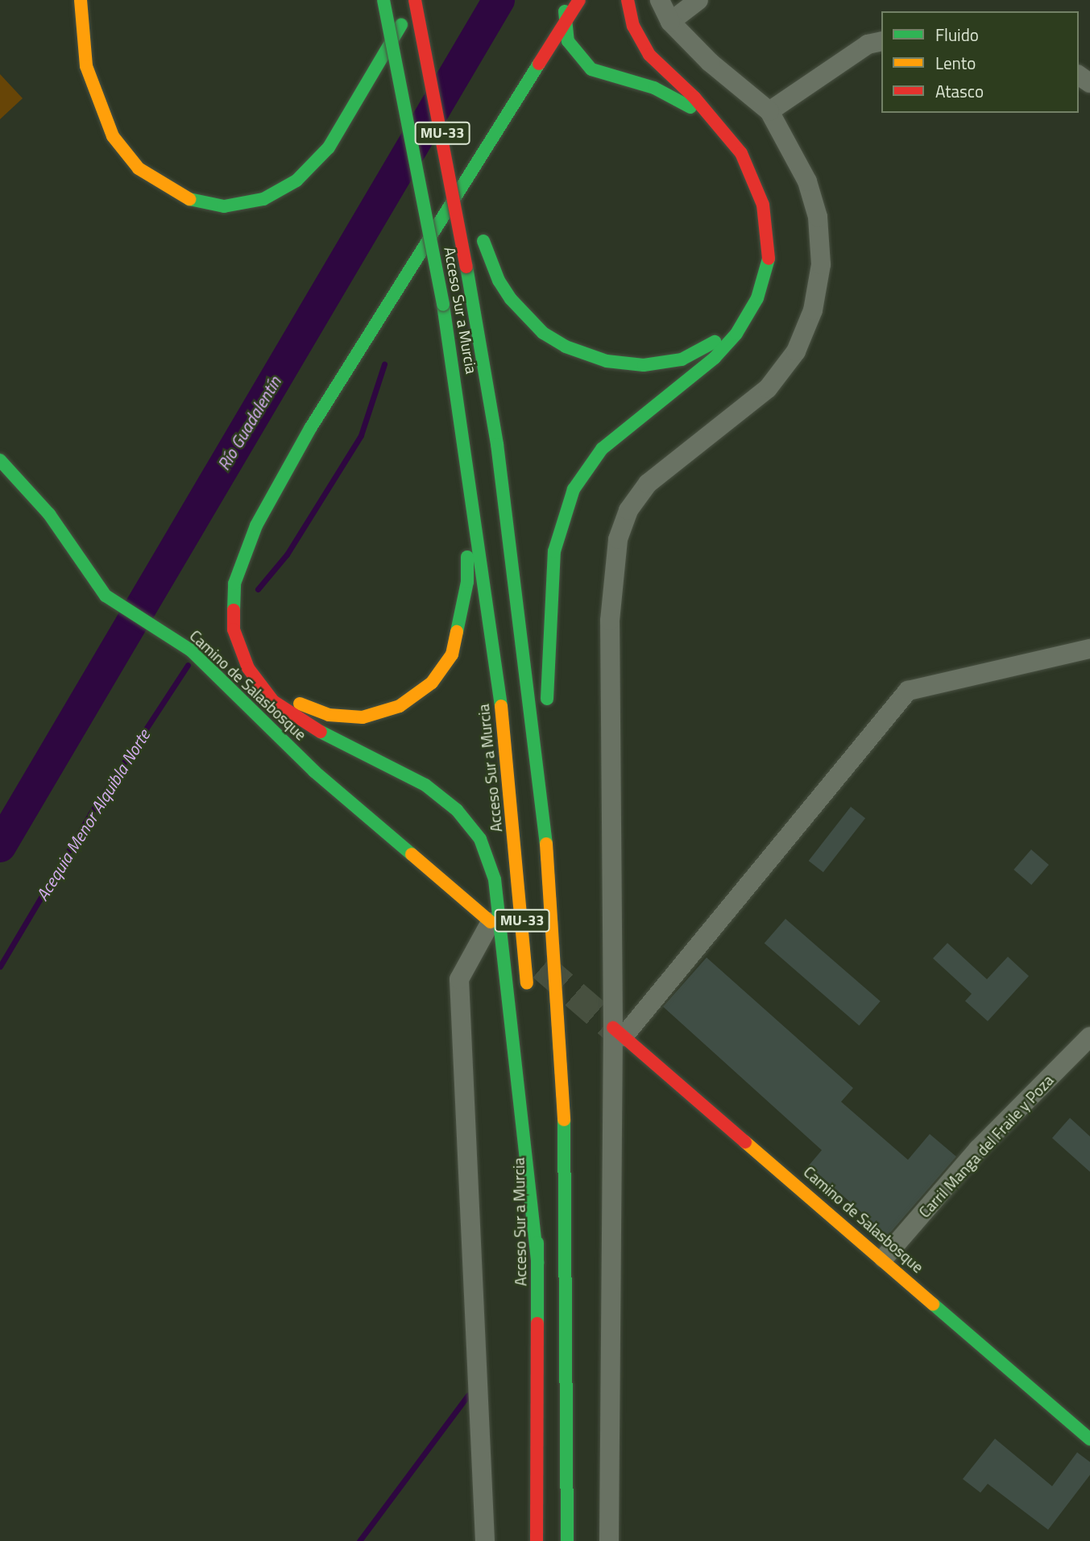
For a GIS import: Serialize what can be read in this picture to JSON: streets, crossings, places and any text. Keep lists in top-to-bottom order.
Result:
{
  "streets": {
    "main road": ["MU-33", "Acceso Sur a Murcia", "Camino de Salasbosque"],
    "street": ["Carril Manga del Fraile y Poza"]
  },
  "crossings": [
    ["Camino de Salasbosque", "Carril Manga del Fraile y Poza"]
  ],
  "water": ["Río Guadalentín", "Acequia Menor Alquibla Norte"],
  "legend": ["Fluido", "Lento", "Atasco"]
}
